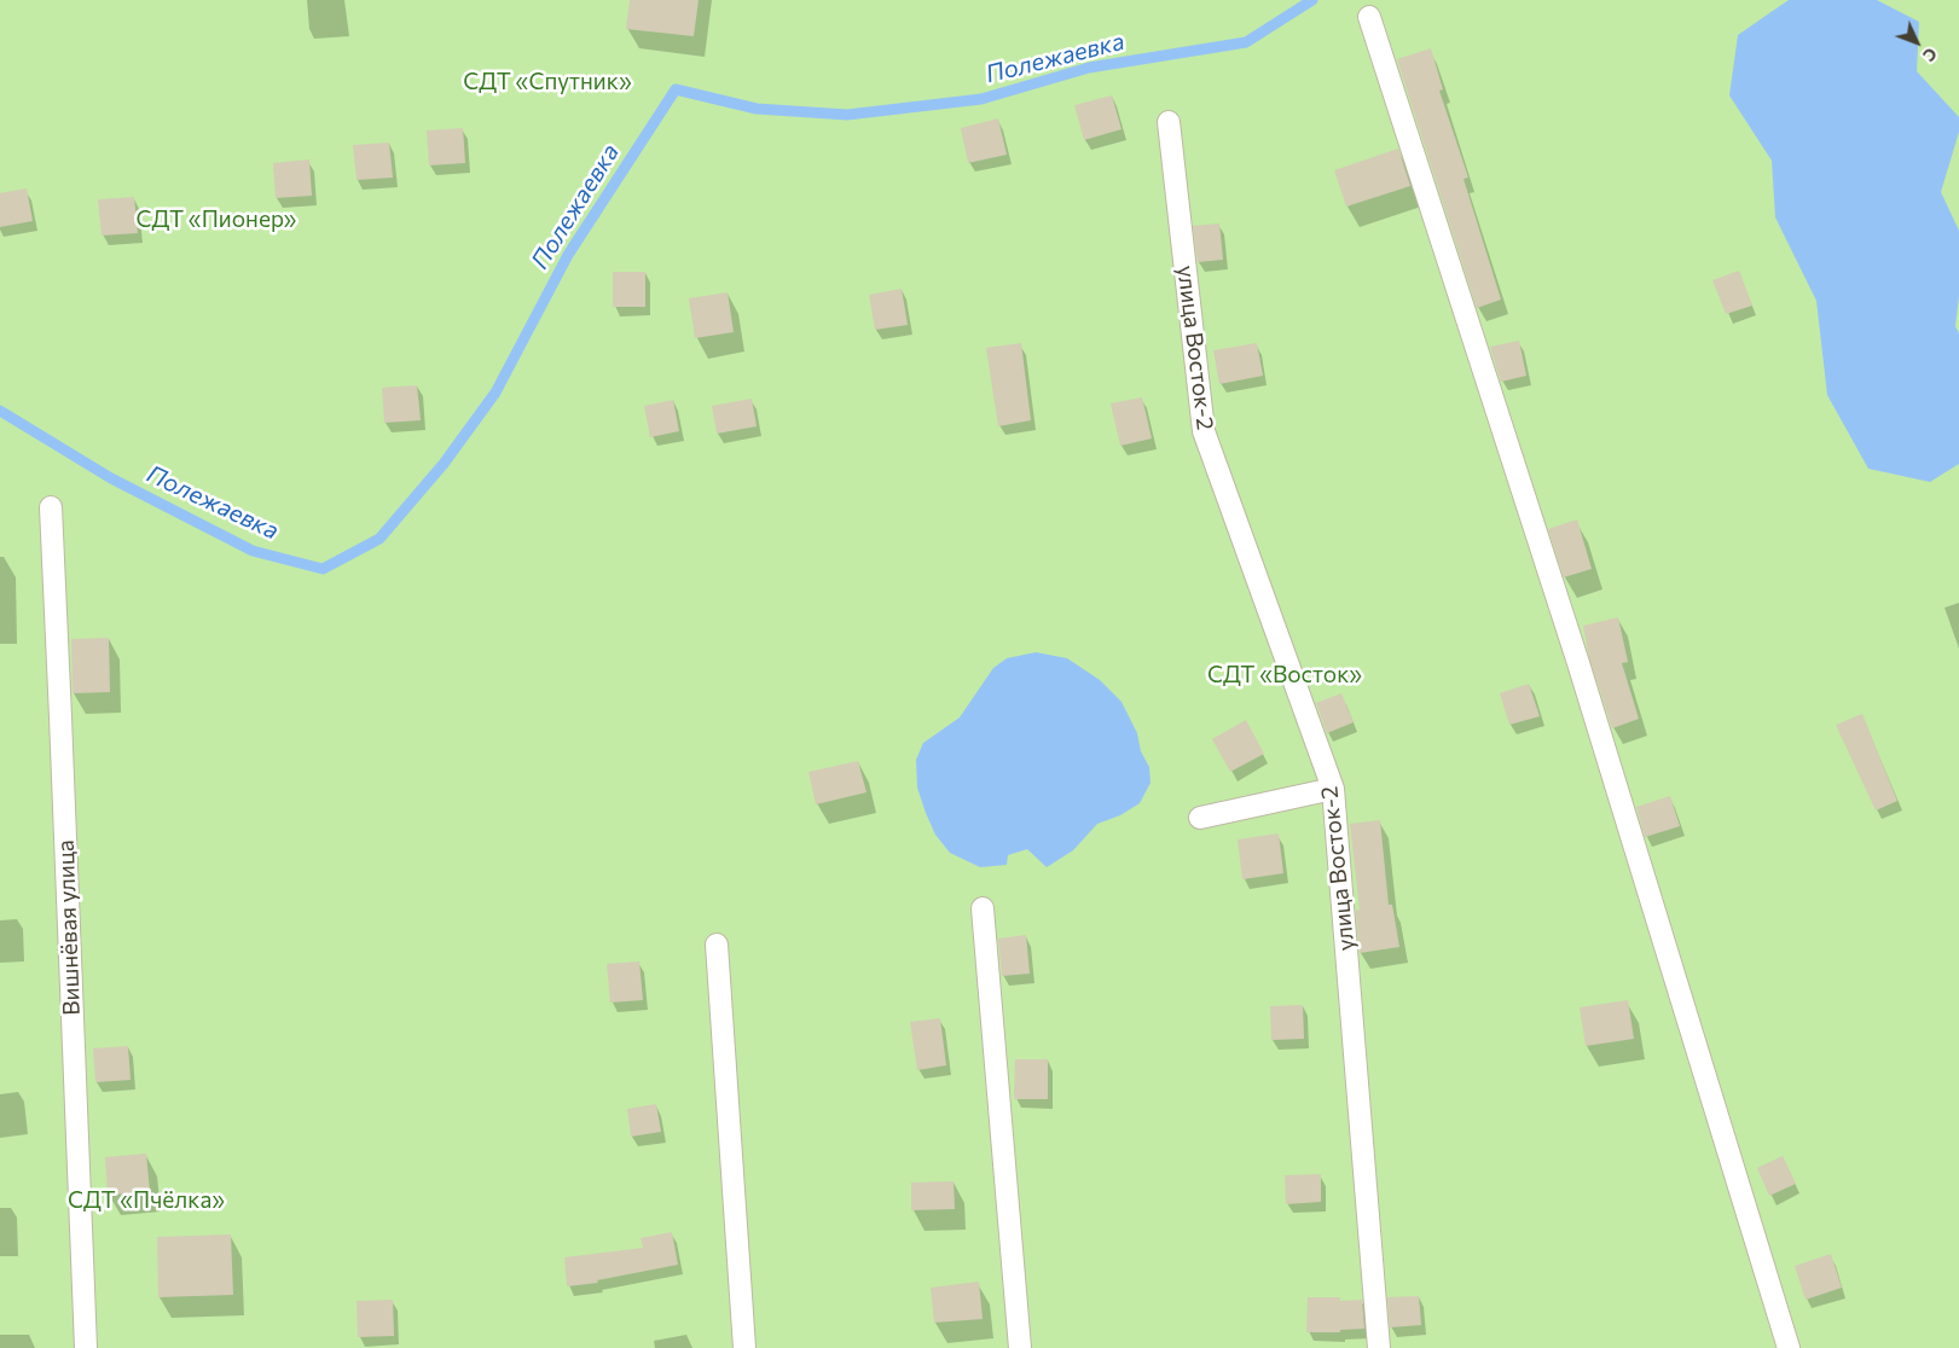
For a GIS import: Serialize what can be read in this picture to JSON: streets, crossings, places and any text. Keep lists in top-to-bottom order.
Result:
{
  "streets": {
    "lane": ["улица Восток-2", "Вишнёвая улица"]
  },
  "water": ["Полежаевка"],
  "parks": [
    "СДТ «Спутник»",
    "СДТ «Пионер»",
    "СДТ «Восток»",
    "СДТ «Пчёлка»"
  ],
  "north": "bottom right"
}
